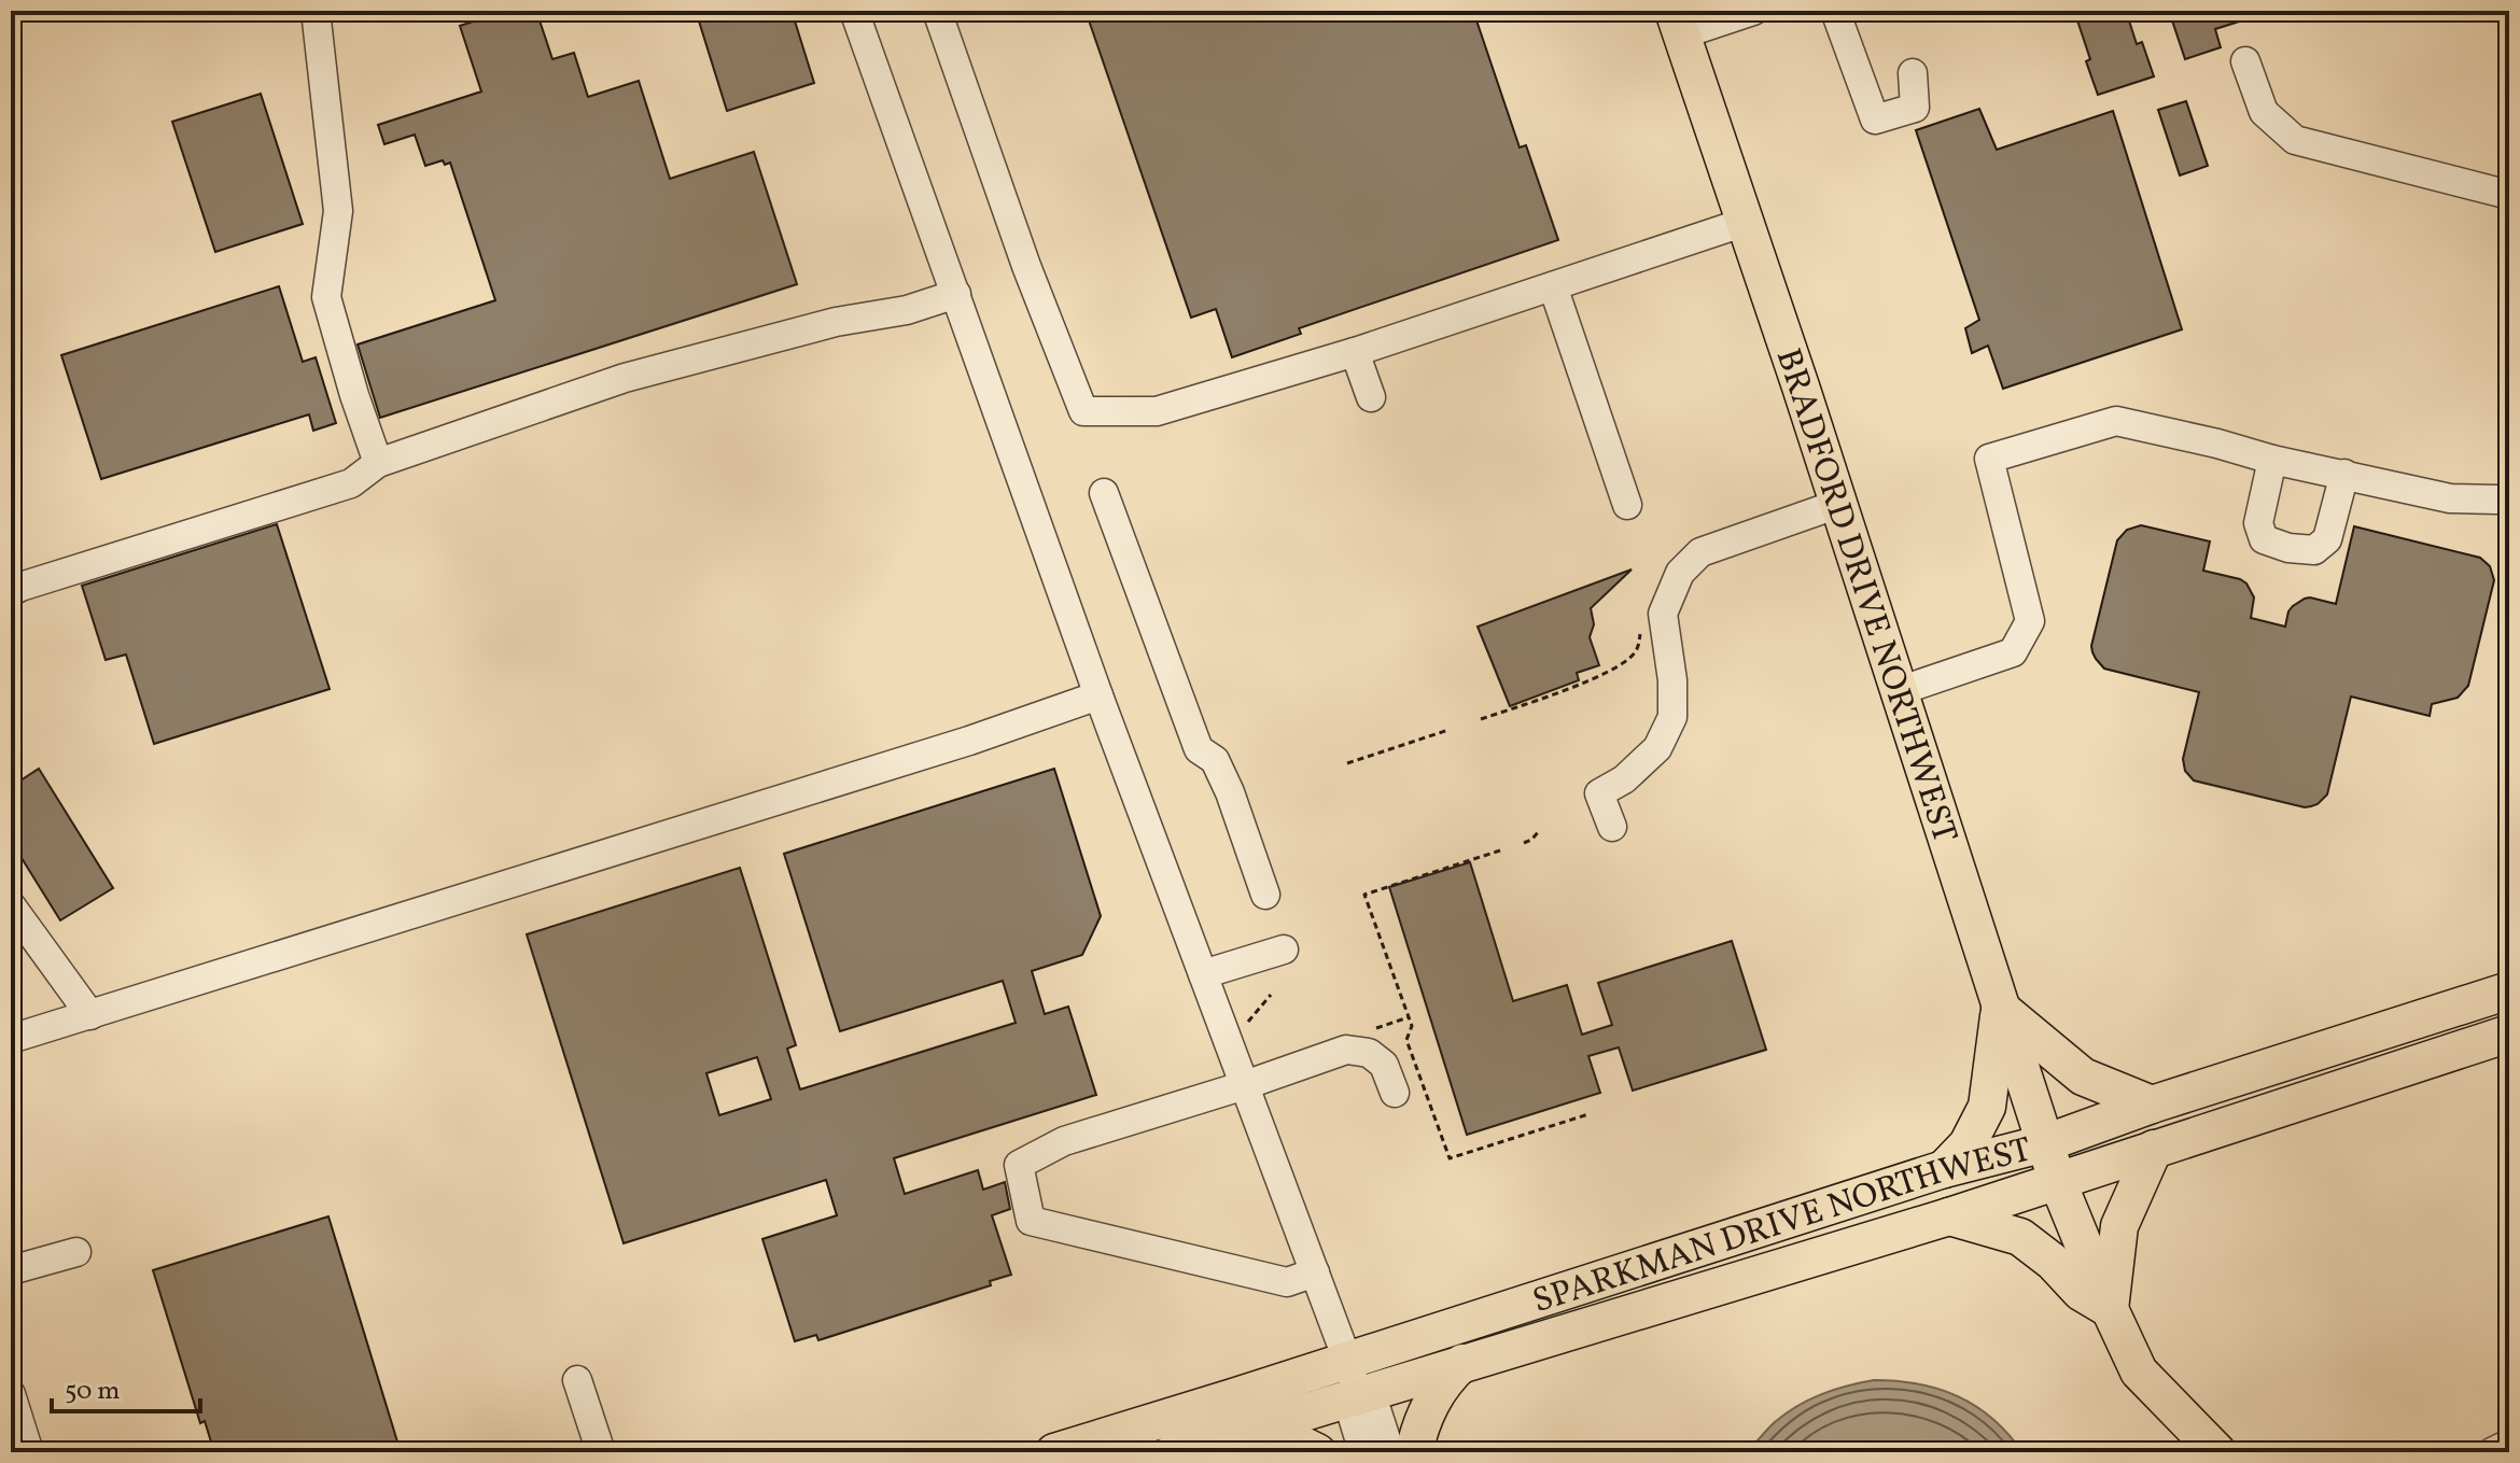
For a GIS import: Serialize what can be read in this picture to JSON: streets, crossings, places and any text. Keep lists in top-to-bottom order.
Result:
{
  "streets": {
    "main road": ["BRADFORD DRIVE NORTHWEST", "SPARKMAN DRIVE NORTHWEST"]
  },
  "crossings": [
    ["BRADFORD DRIVE NORTHWEST", "SPARKMAN DRIVE NORTHWEST"]
  ],
  "scale_bar": "50 m"
}
